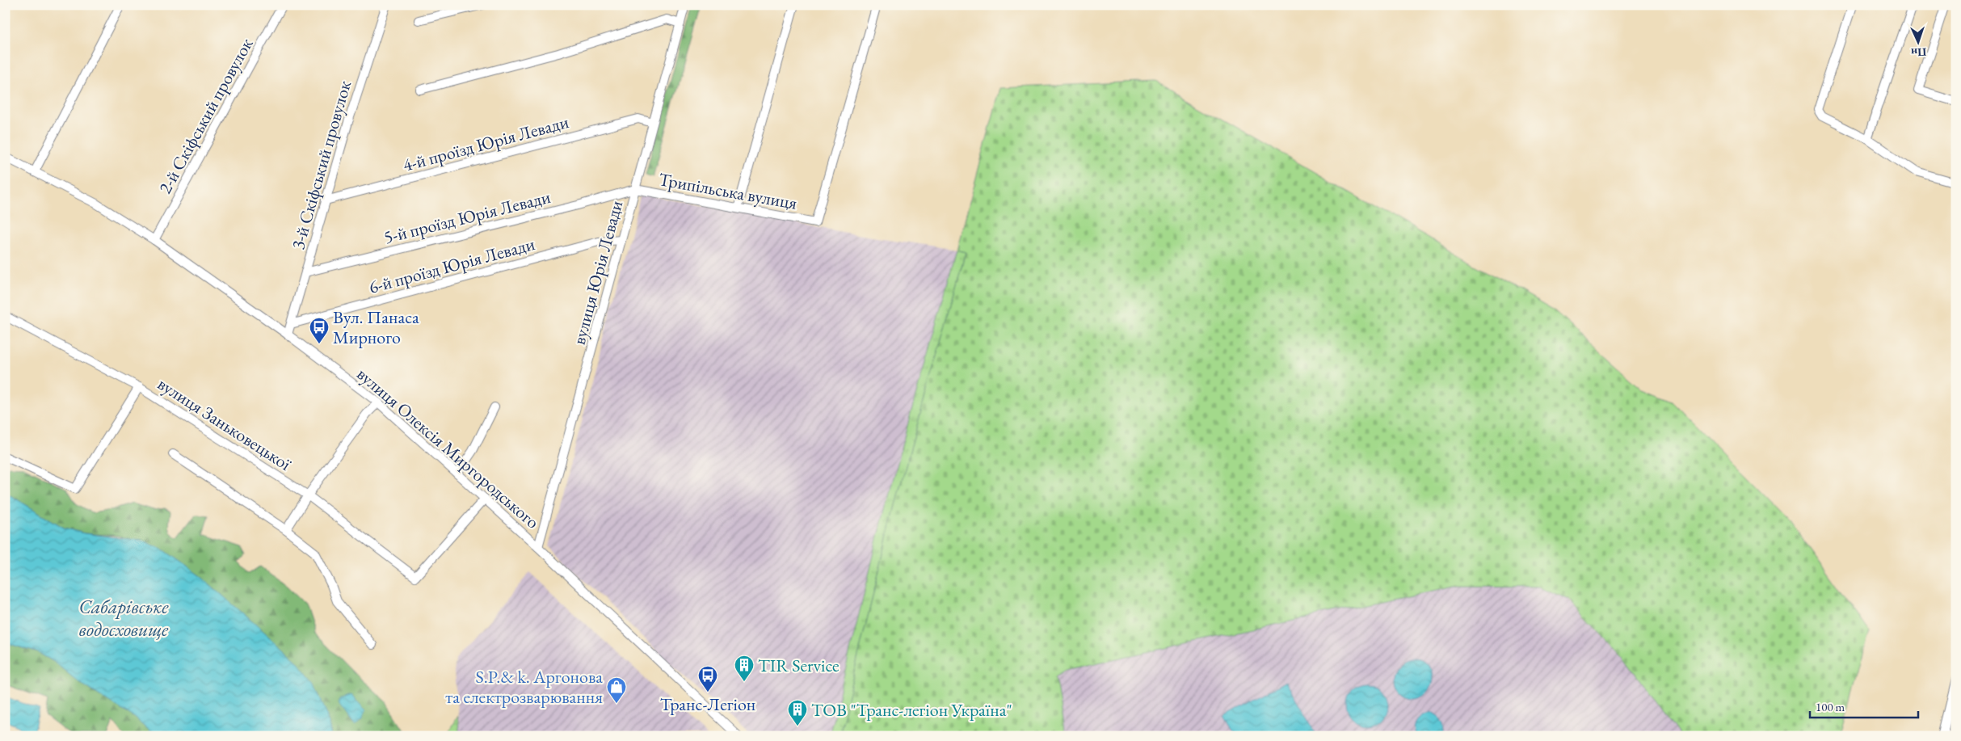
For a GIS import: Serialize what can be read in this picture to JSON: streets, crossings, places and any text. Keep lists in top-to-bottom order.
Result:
{
  "streets": {
    "street": [
      "2-й Скіфський провулок",
      "4-й проїзд Юрія Левади",
      "3-й Скіфський провулок",
      "Трипільська вулиця",
      "5-й проїзд Юрія Левади",
      "6-й проїзд Юрія Левади",
      "вулиця Юрія Левади",
      "вулиця Заньковецької",
      "вулиця Олексія Миргородського"
    ]
  },
  "crossings": [
    ["2-й Скіфський провулок", "вулиця Олексія Миргородського"],
    ["4-й проїзд Юрія Левади", "3-й Скіфський провулок"],
    ["4-й проїзд Юрія Левади", "вулиця Юрія Левади"],
    ["3-й Скіфський провулок", "5-й проїзд Юрія Левади"],
    ["3-й Скіфський провулок", "6-й проїзд Юрія Левади"],
    ["3-й Скіфський провулок", "вулиця Олексія Миргородського"],
    ["Трипільська вулиця", "5-й проїзд Юрія Левади"],
    ["Трипільська вулиця", "вулиця Юрія Левади"],
    ["5-й проїзд Юрія Левади", "вулиця Юрія Левади"],
    ["6-й проїзд Юрія Левади", "вулиця Юрія Левади"],
    ["вулиця Юрія Левади", "вулиця Олексія Миргородського"],
    ["вулиця Заньковецької", "вулиця Олексія Миргородського"]
  ],
  "water": ["Сабарівське водосховище"],
  "places": {
    "bus stop": ["Вул. Панаса Мирного", "Транс-Легіон"],
    "building": ["TIR Service", "ТОВ \"Транс-легіон Україна\""],
    "shop": ["S.P.& k. Аргонова та електрозварювання"]
  },
  "scale_bar": "100 m",
  "north": "bottom"
}
